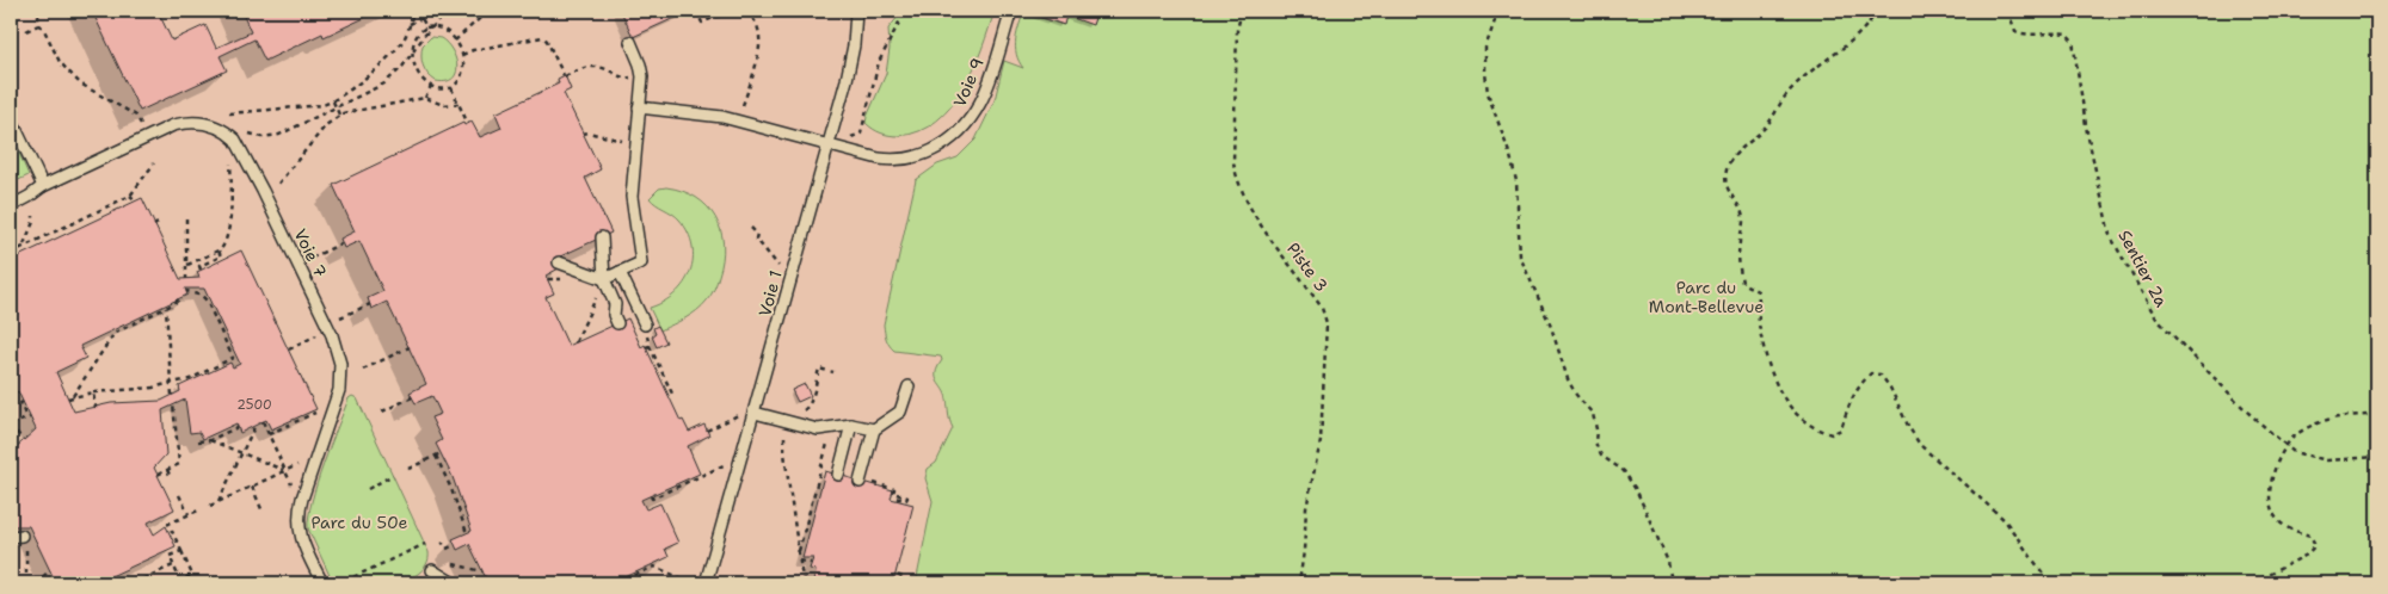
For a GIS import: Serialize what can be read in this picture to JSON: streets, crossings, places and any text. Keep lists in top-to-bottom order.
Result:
{
  "streets": {
    "lane": ["Voie 9", "Voie 7", "Voie 1"],
    "path": ["Piste 3", "Sentier 2a"]
  },
  "crossings": [
    ["Voie 9", "Voie 1"]
  ],
  "parks": ["Parc du Mont-Bellevue", "Parc du 50e"],
  "house_numbers": ["2500"]
}
